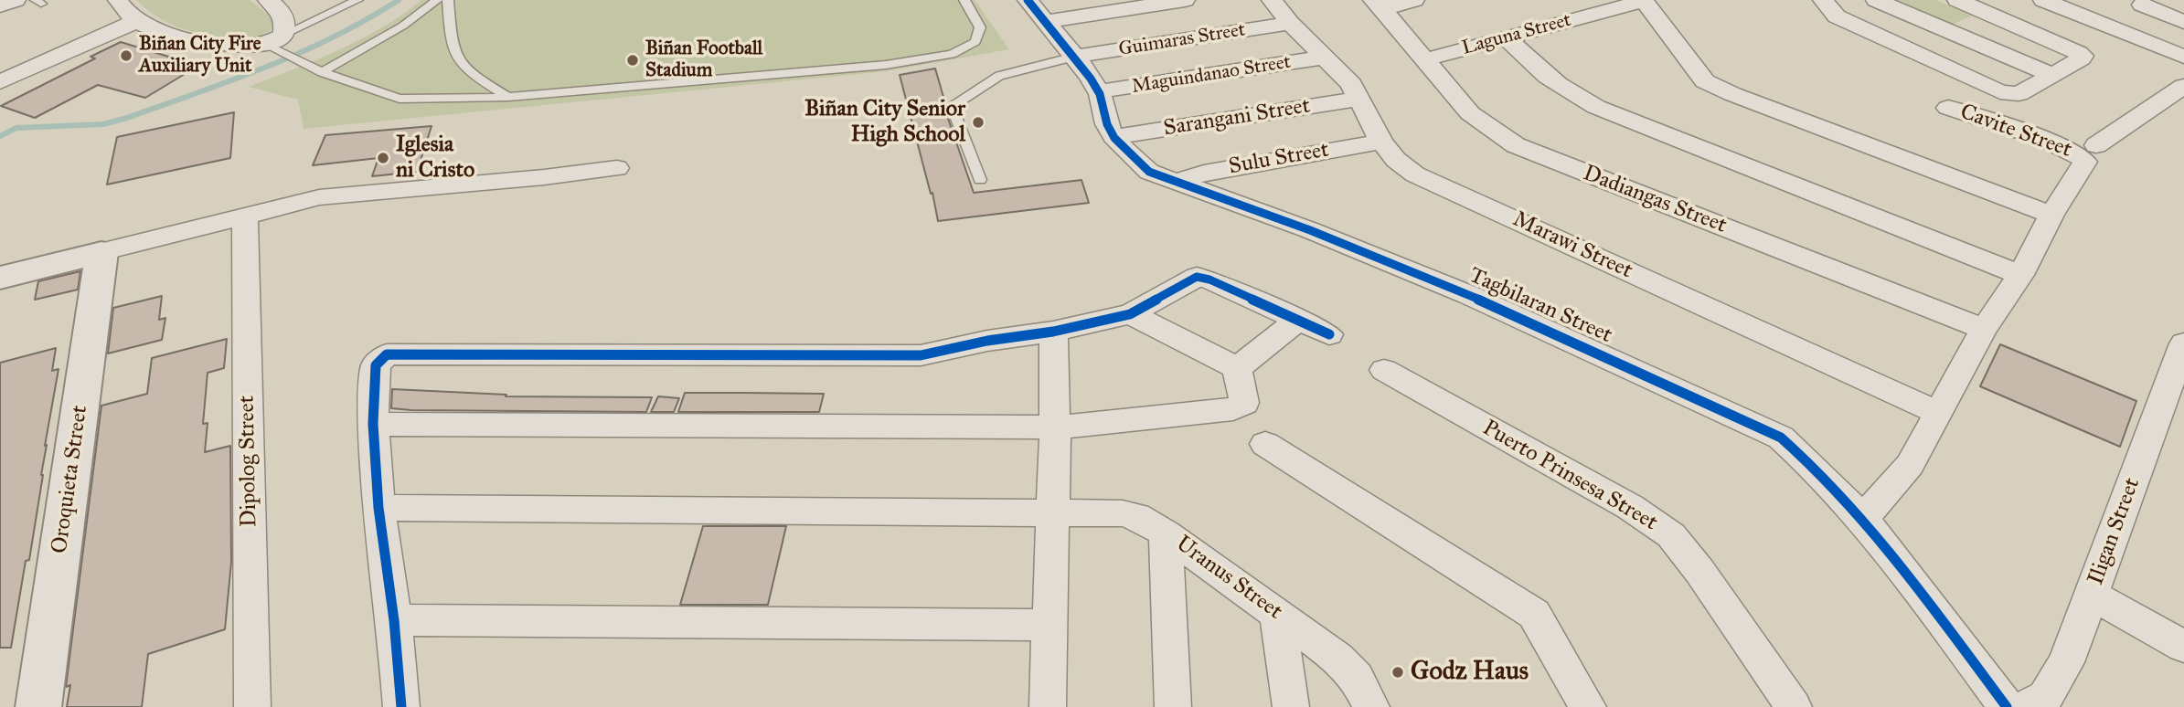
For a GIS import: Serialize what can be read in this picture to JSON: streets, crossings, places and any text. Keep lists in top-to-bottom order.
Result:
{
  "streets": {
    "street": [
      "Laguna Street",
      "Guimaras Street",
      "Maguindanao Street",
      "Sarangani Street",
      "Cavite Street",
      "Sulu Street",
      "Dadiangas Street",
      "Marawi Street",
      "Tagbilaran Street",
      "Dipolog Street",
      "Puerto Prinsesa Street",
      "Oroquieta Street",
      "Iligan Street",
      "Uranus Street"
    ]
  },
  "crossings": [
    ["Laguna Street", "Dadiangas Street"],
    ["Guimaras Street", "Marawi Street"],
    ["Guimaras Street", "Tagbilaran Street"],
    ["Maguindanao Street", "Marawi Street"],
    ["Maguindanao Street", "Tagbilaran Street"],
    ["Sarangani Street", "Marawi Street"],
    ["Sarangani Street", "Tagbilaran Street"],
    ["Sulu Street", "Marawi Street"],
    ["Sulu Street", "Tagbilaran Street"]
  ],
  "places": [
    "Biñan City Fire Auxiliary Unit",
    "Biñan Football Stadium",
    "Biñan City Senior High School",
    "Iglesia ni Cristo",
    "Godz Haus"
  ]
}
